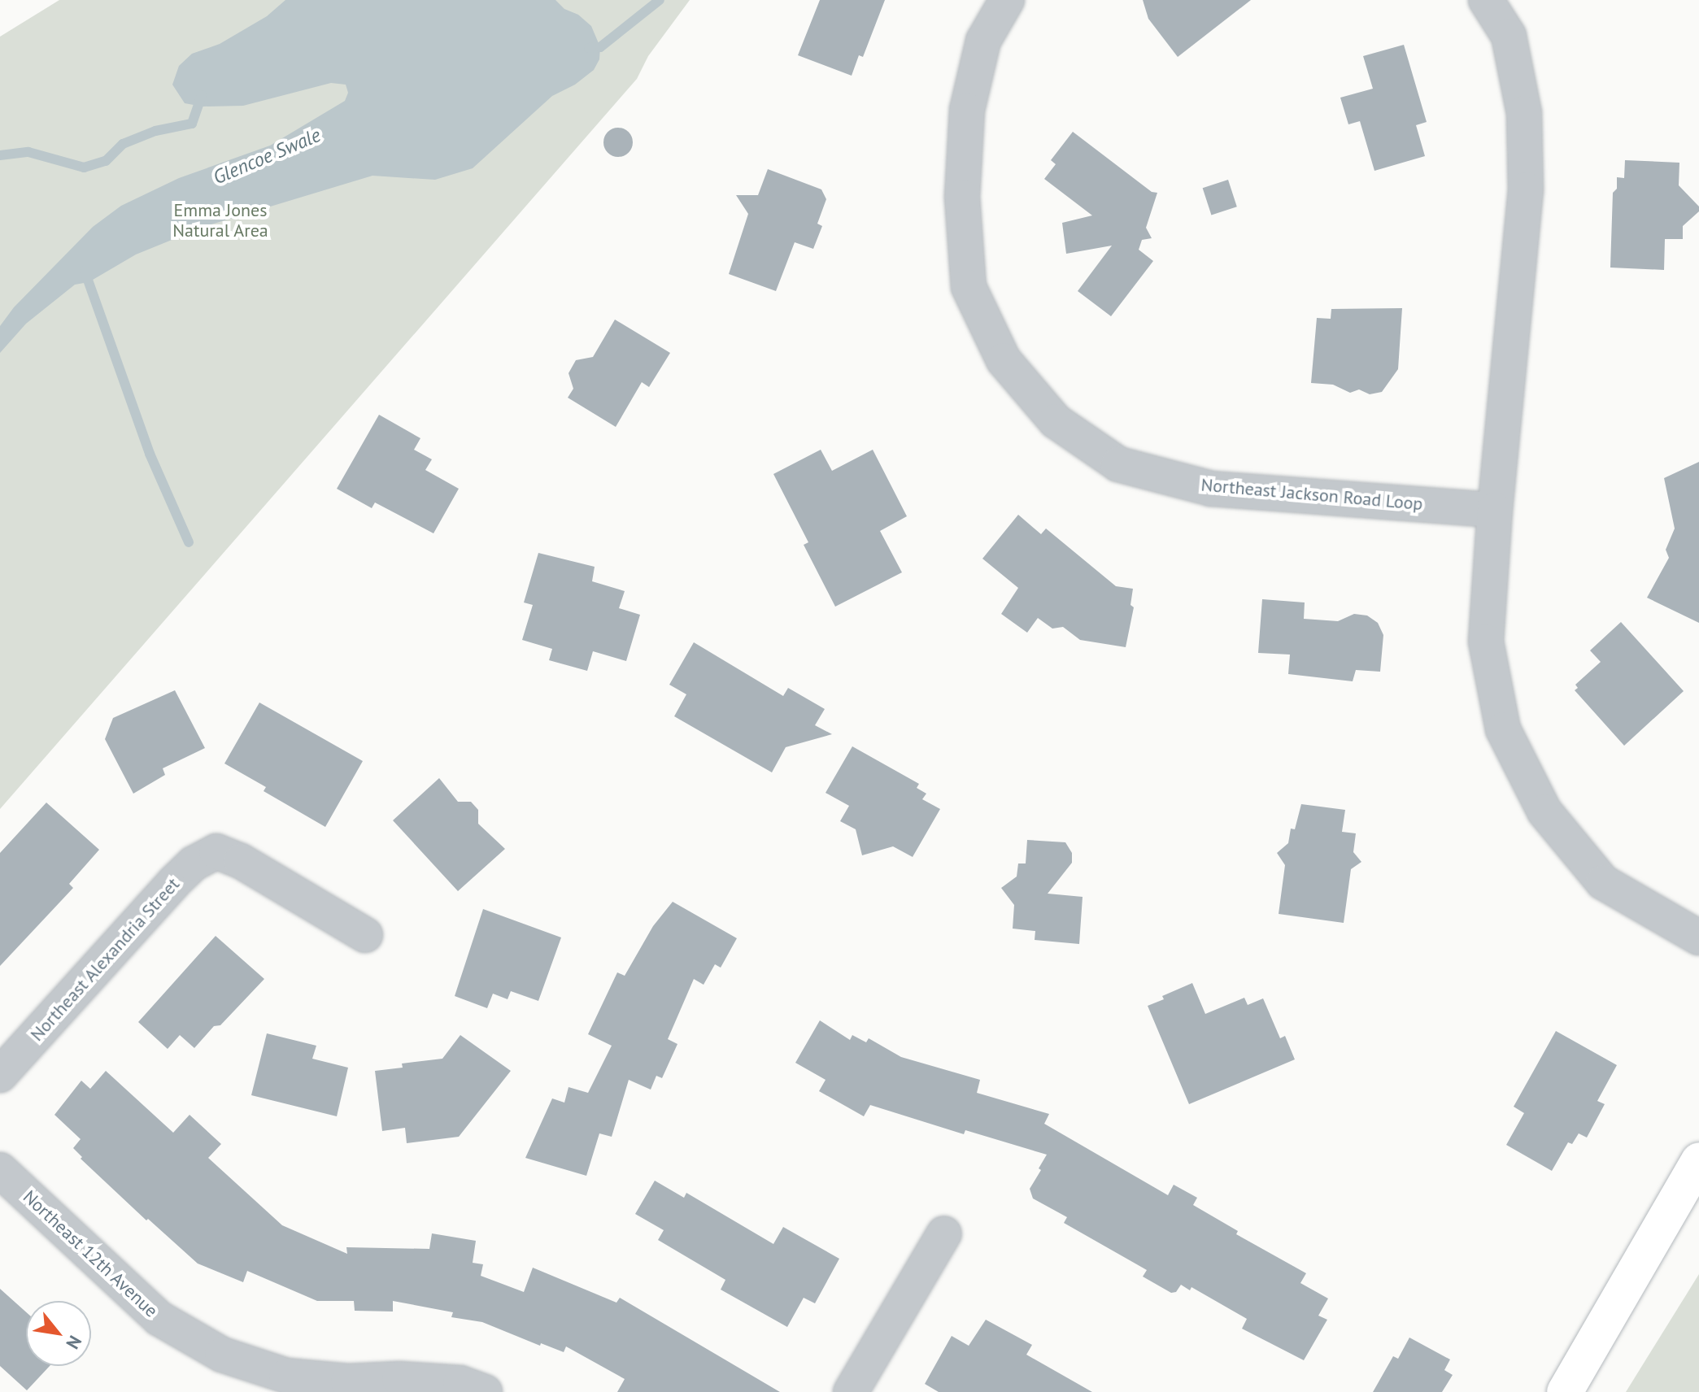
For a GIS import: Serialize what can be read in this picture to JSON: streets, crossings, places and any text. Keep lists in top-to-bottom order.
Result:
{
  "streets": {
    "street": ["Northeast Jackson Road Loop", "Northeast Alexandria Street", "Northeast 12th Avenue"]
  },
  "water": ["Glencoe Swale"],
  "parks": ["Emma Jones Natural Area"],
  "north": "bottom right"
}
